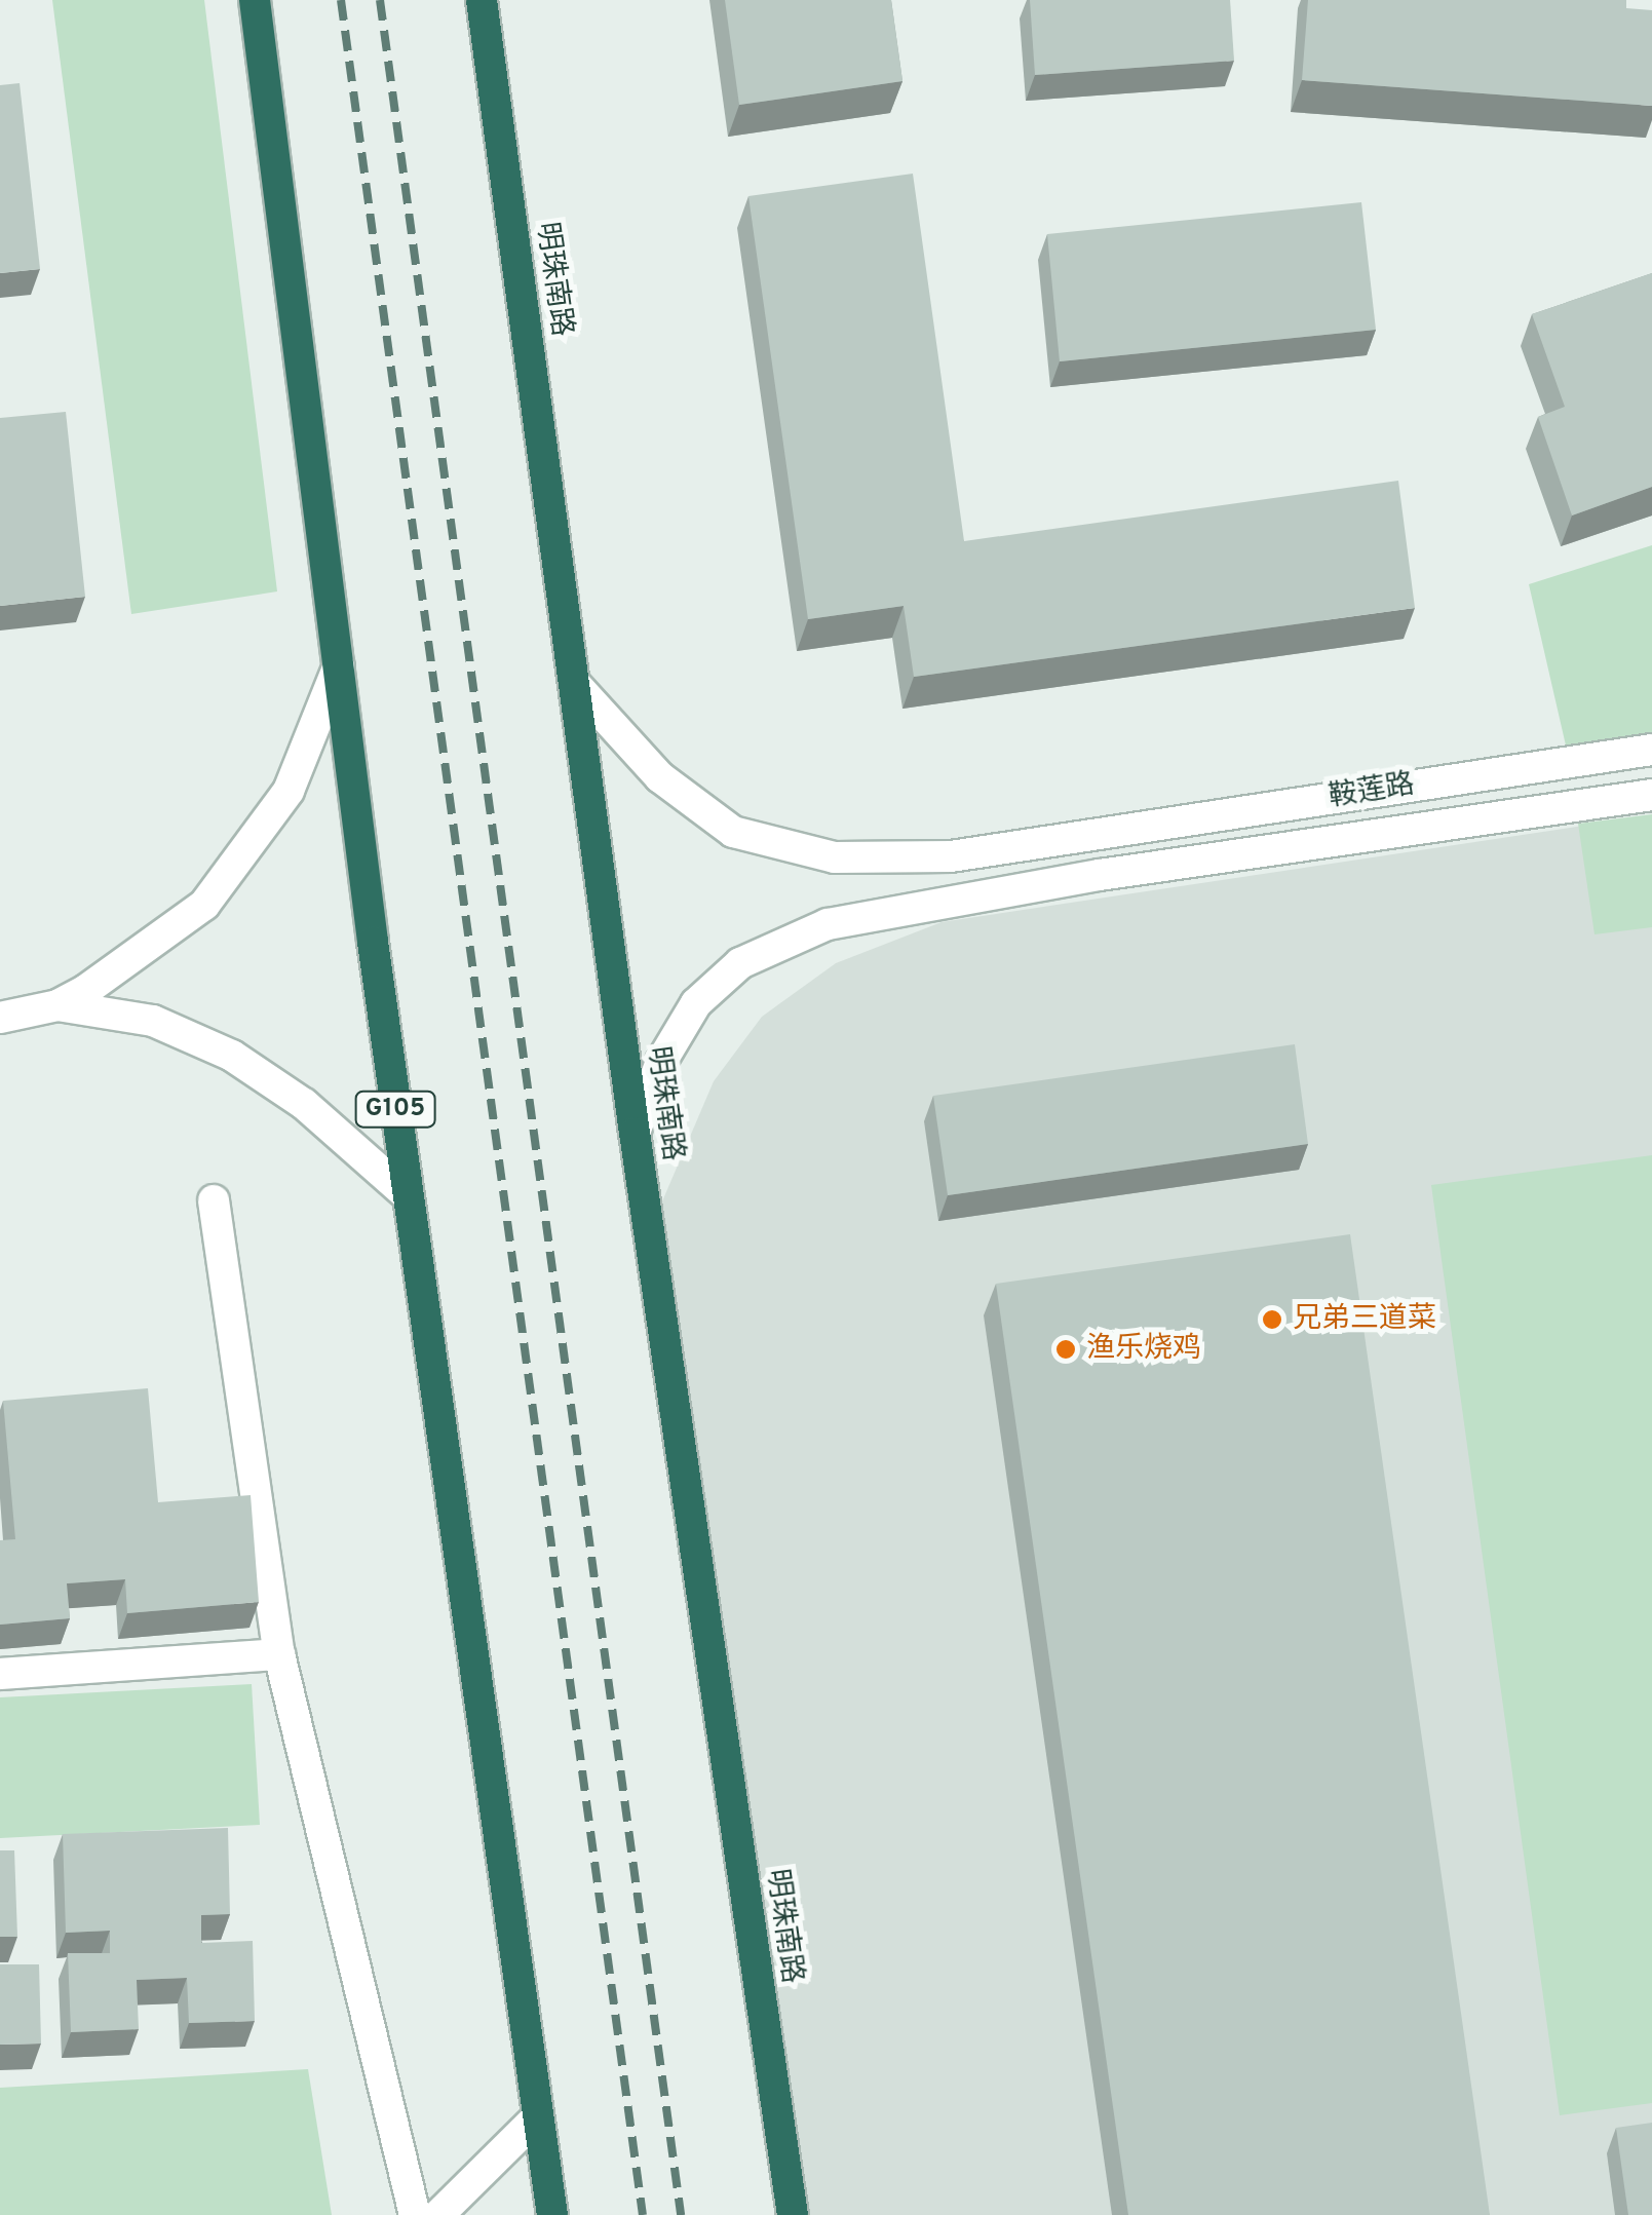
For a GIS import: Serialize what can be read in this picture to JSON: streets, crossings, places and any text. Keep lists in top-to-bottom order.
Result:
{
  "streets": {
    "highway": ["明珠南路", "G105"],
    "street": ["鞍莲路"]
  },
  "crossings": [
    ["明珠南路", "鞍莲路"]
  ],
  "places": ["兄弟三道菜", "渔乐烧鸡"]
}
